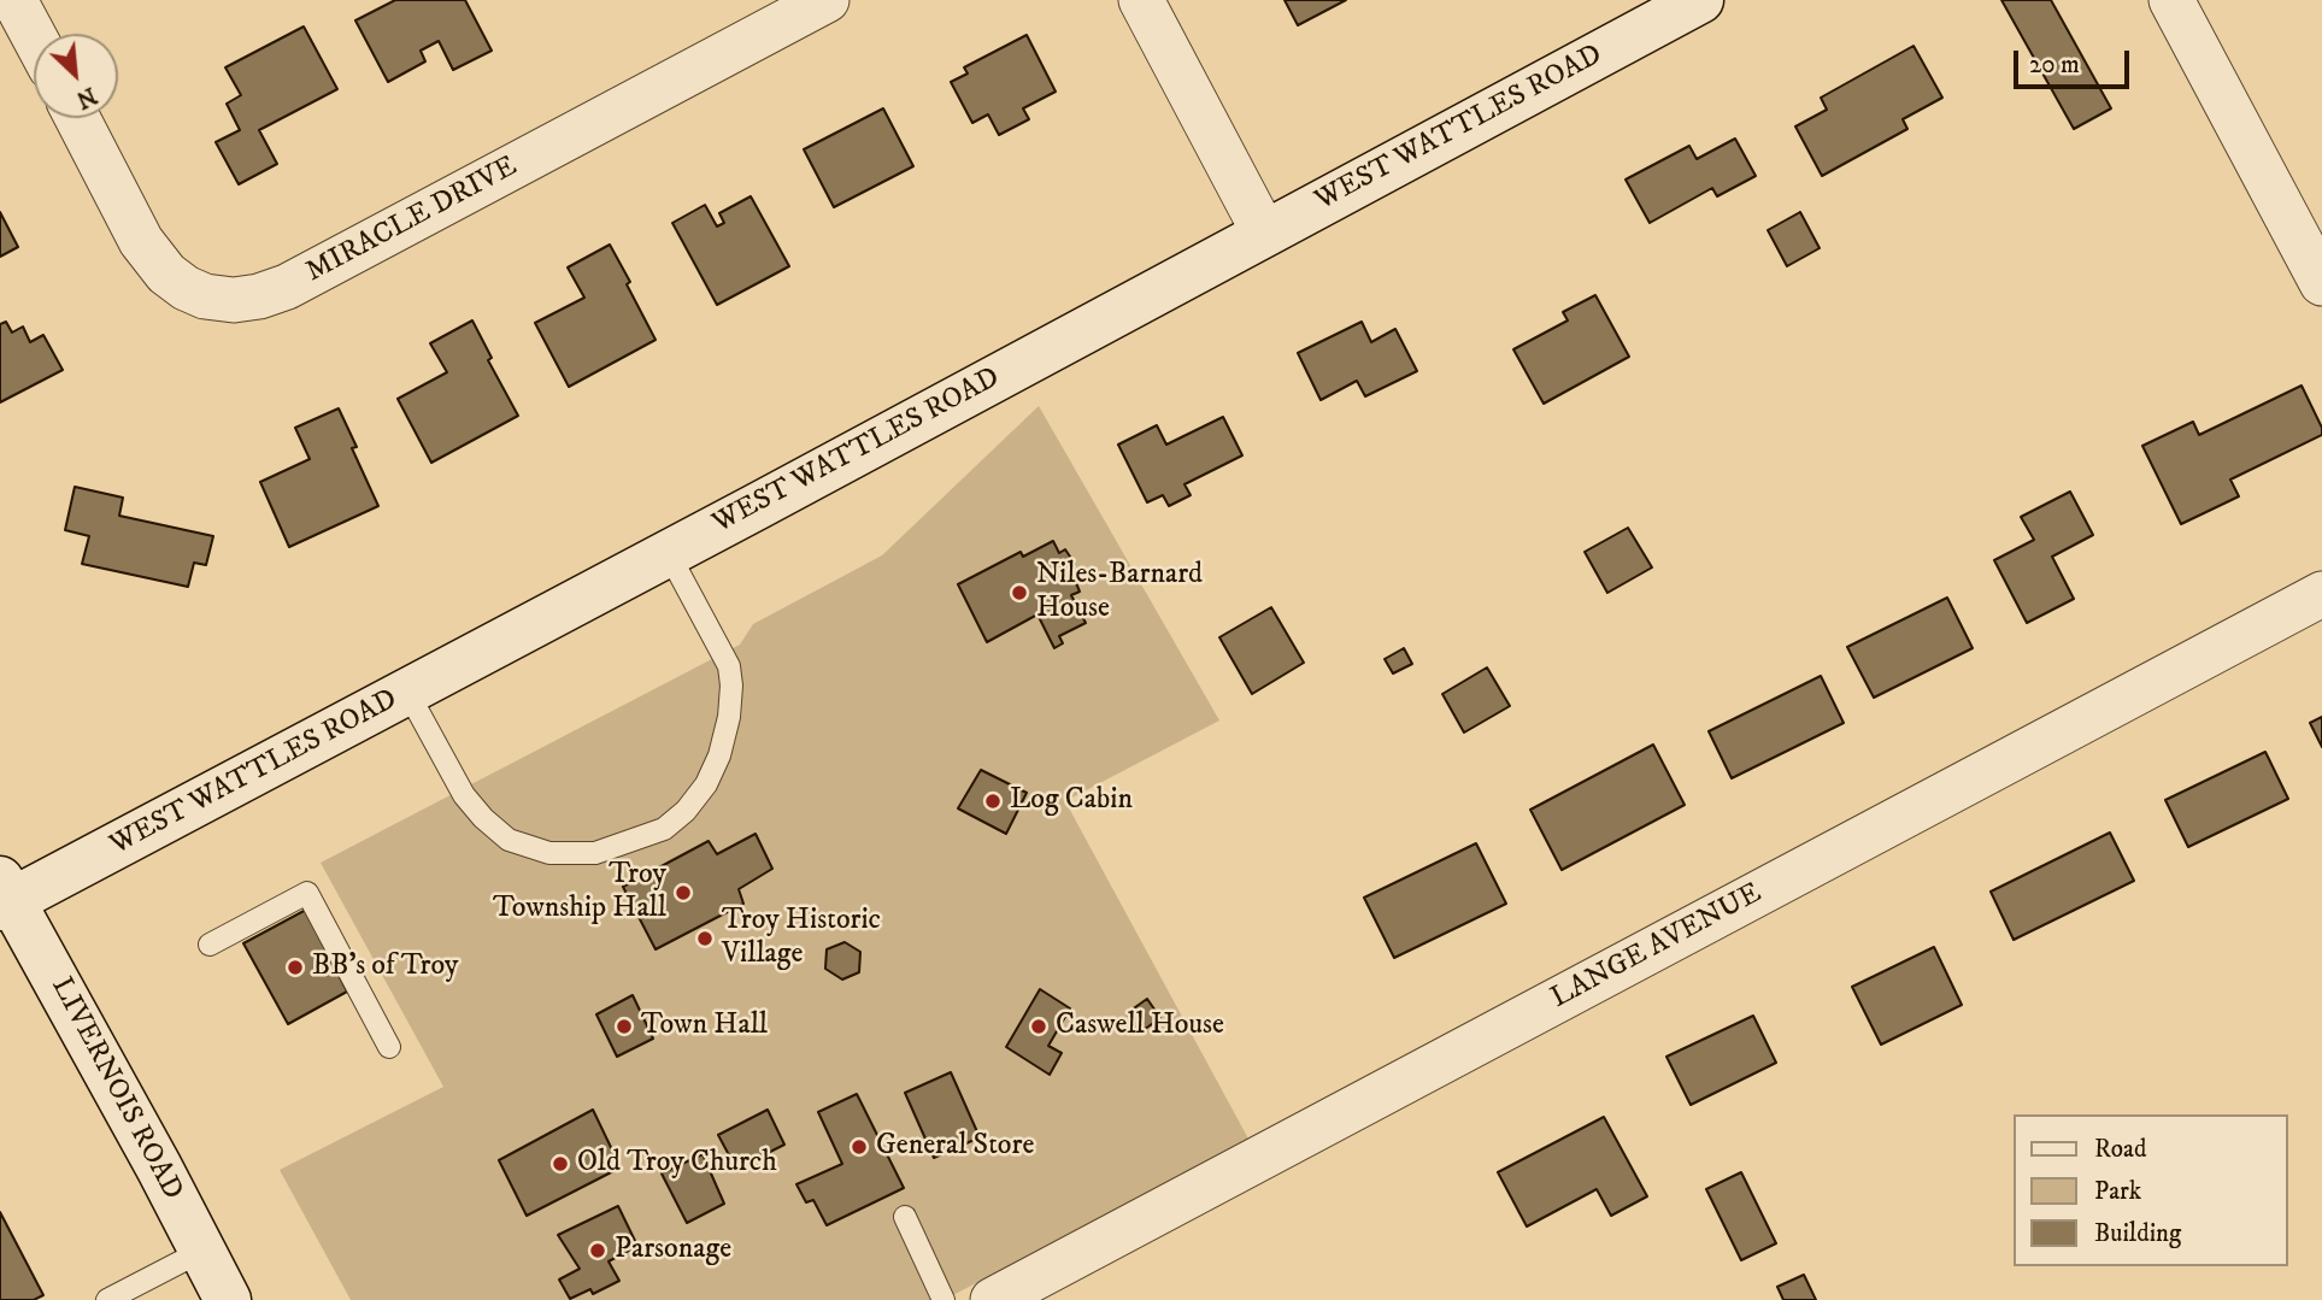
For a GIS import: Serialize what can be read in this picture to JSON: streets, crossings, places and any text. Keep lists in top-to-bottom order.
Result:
{
  "streets": {
    "street": [
      "WEST WATTLES ROAD",
      "MIRACLE DRIVE",
      "LANGE AVENUE",
      "LIVERNOIS ROAD"
    ]
  },
  "crossings": [
    ["WEST WATTLES ROAD", "LIVERNOIS ROAD"]
  ],
  "places": [
    "Niles-Barnard House",
    "Log Cabin",
    "Troy Township Hall",
    "Troy Historic Village",
    "BB's of Troy",
    "Town Hall",
    "Caswell House",
    "General Store",
    "Old Troy Church",
    "Parsonage"
  ],
  "legend": ["Road", "Park", "Building"],
  "scale_bar": "20 m",
  "north": "bottom right"
}
